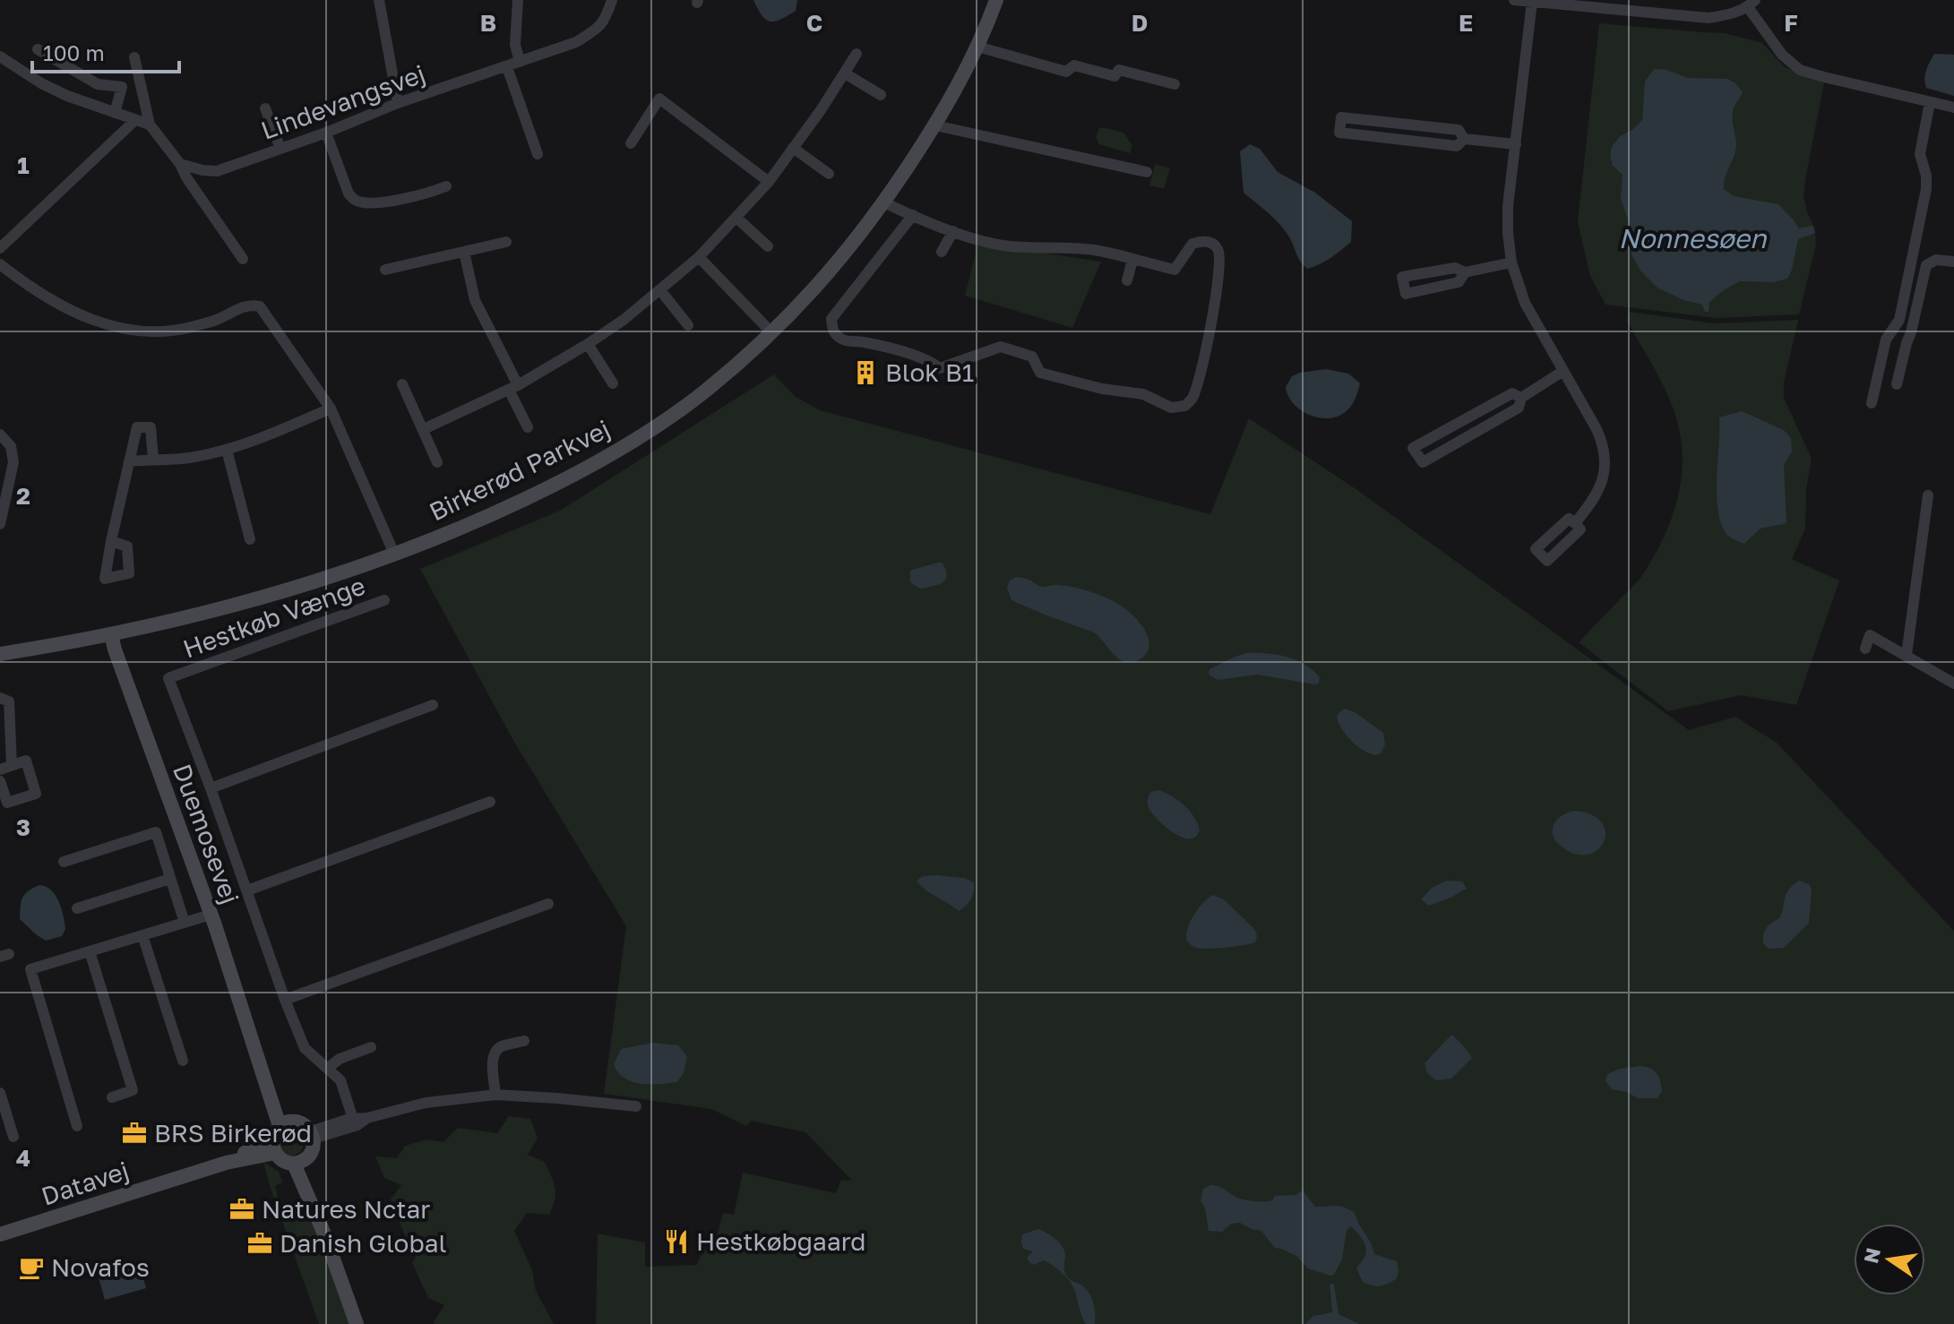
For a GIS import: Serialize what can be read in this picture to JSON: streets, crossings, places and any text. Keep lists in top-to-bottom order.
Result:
{
  "streets": {
    "street": [
      "Lindevangsvej",
      "Birkerød Parkvej",
      "Hestkøb Vænge",
      "Duemosevej",
      "Datavej"
    ]
  },
  "crossings": [
    ["Birkerød Parkvej", "Duemosevej"],
    ["Duemosevej", "Datavej"]
  ],
  "water": ["Nonnesøen"],
  "places": {
    "building": ["Blok B1"],
    "office": ["BRS Birkerød", "Natures Nctar", "Danish Global"],
    "restaurant": ["Hestkøbgaard"],
    "cafe": ["Novafos"]
  },
  "scale_bar": "100 m",
  "north": "left",
  "grid": {
    "columns": [
      "B",
      "C",
      "D",
      "E",
      "F"
    ],
    "rows": [
      "1",
      "2",
      "3",
      "4"
    ]
  }
}
